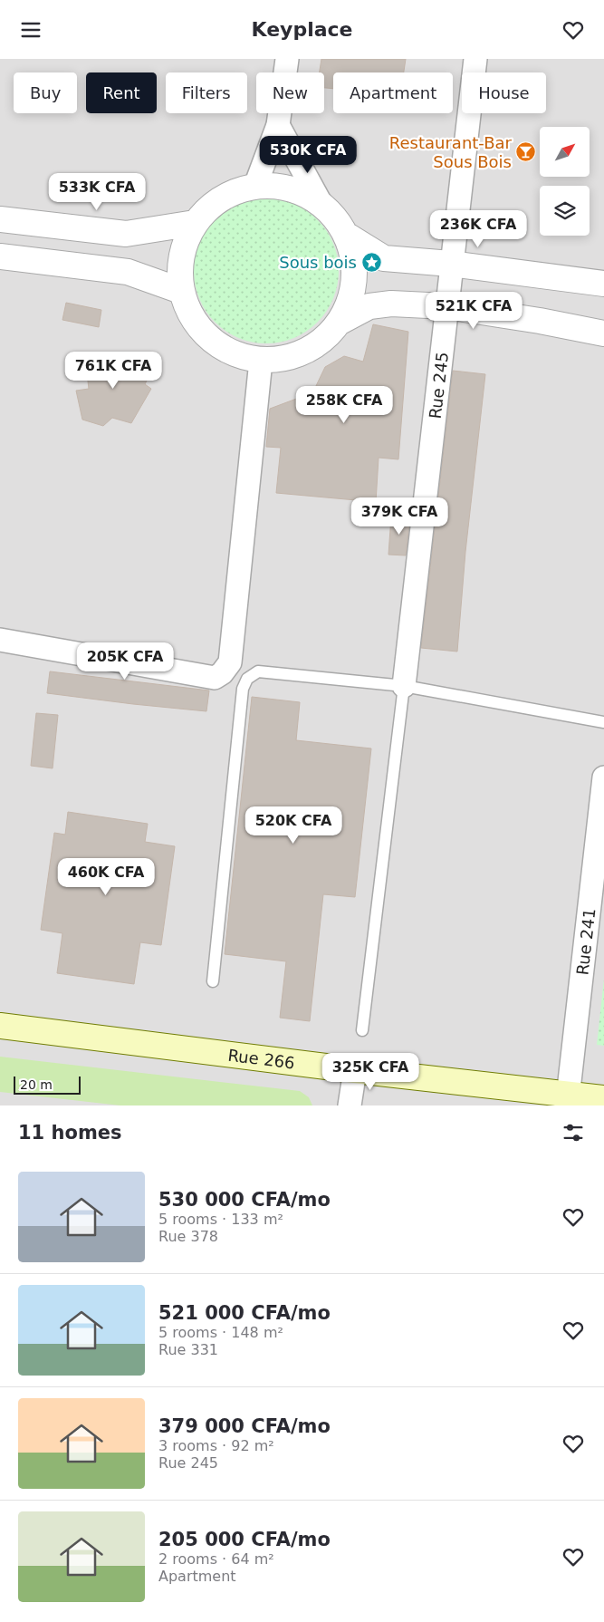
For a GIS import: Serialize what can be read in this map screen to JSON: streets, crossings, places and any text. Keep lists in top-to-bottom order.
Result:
{
  "streets": {
    "main road": ["Rue 266"],
    "street": ["Rue 245", "Rue 241"]
  },
  "crossings": [
    ["Rue 241", "Rue 266"]
  ],
  "places": {
    "bar": ["Restaurant-Bar Sous Bois"],
    "place": ["Sous bois"]
  },
  "scale_bar": "20 m",
  "north": "top right",
  "page": {
    "header": "Keyplace",
    "chip": [
      "Buy",
      "Rent",
      "Filters",
      "New",
      "Apartment",
      "House"
    ],
    "price": [
      "530K CFA",
      "533K CFA",
      "236K CFA",
      "521K CFA",
      "761K CFA",
      "258K CFA",
      "379K CFA",
      "205K CFA",
      "520K CFA",
      "460K CFA",
      "325K CFA"
    ],
    "scale": "20 m",
    "heading": "11 homes",
    "list": [
      {
        "name": "530 000 CFA/mo",
        "note": "5 rooms · 133 m² · Rue 378"
      },
      {
        "name": "521 000 CFA/mo",
        "note": "5 rooms · 148 m² · Rue 331"
      },
      {
        "name": "379 000 CFA/mo",
        "note": "3 rooms · 92 m² · Rue 245"
      },
      {
        "name": "205 000 CFA/mo",
        "note": "2 rooms · 64 m² · Apartment"
      }
    ]
  }
}
